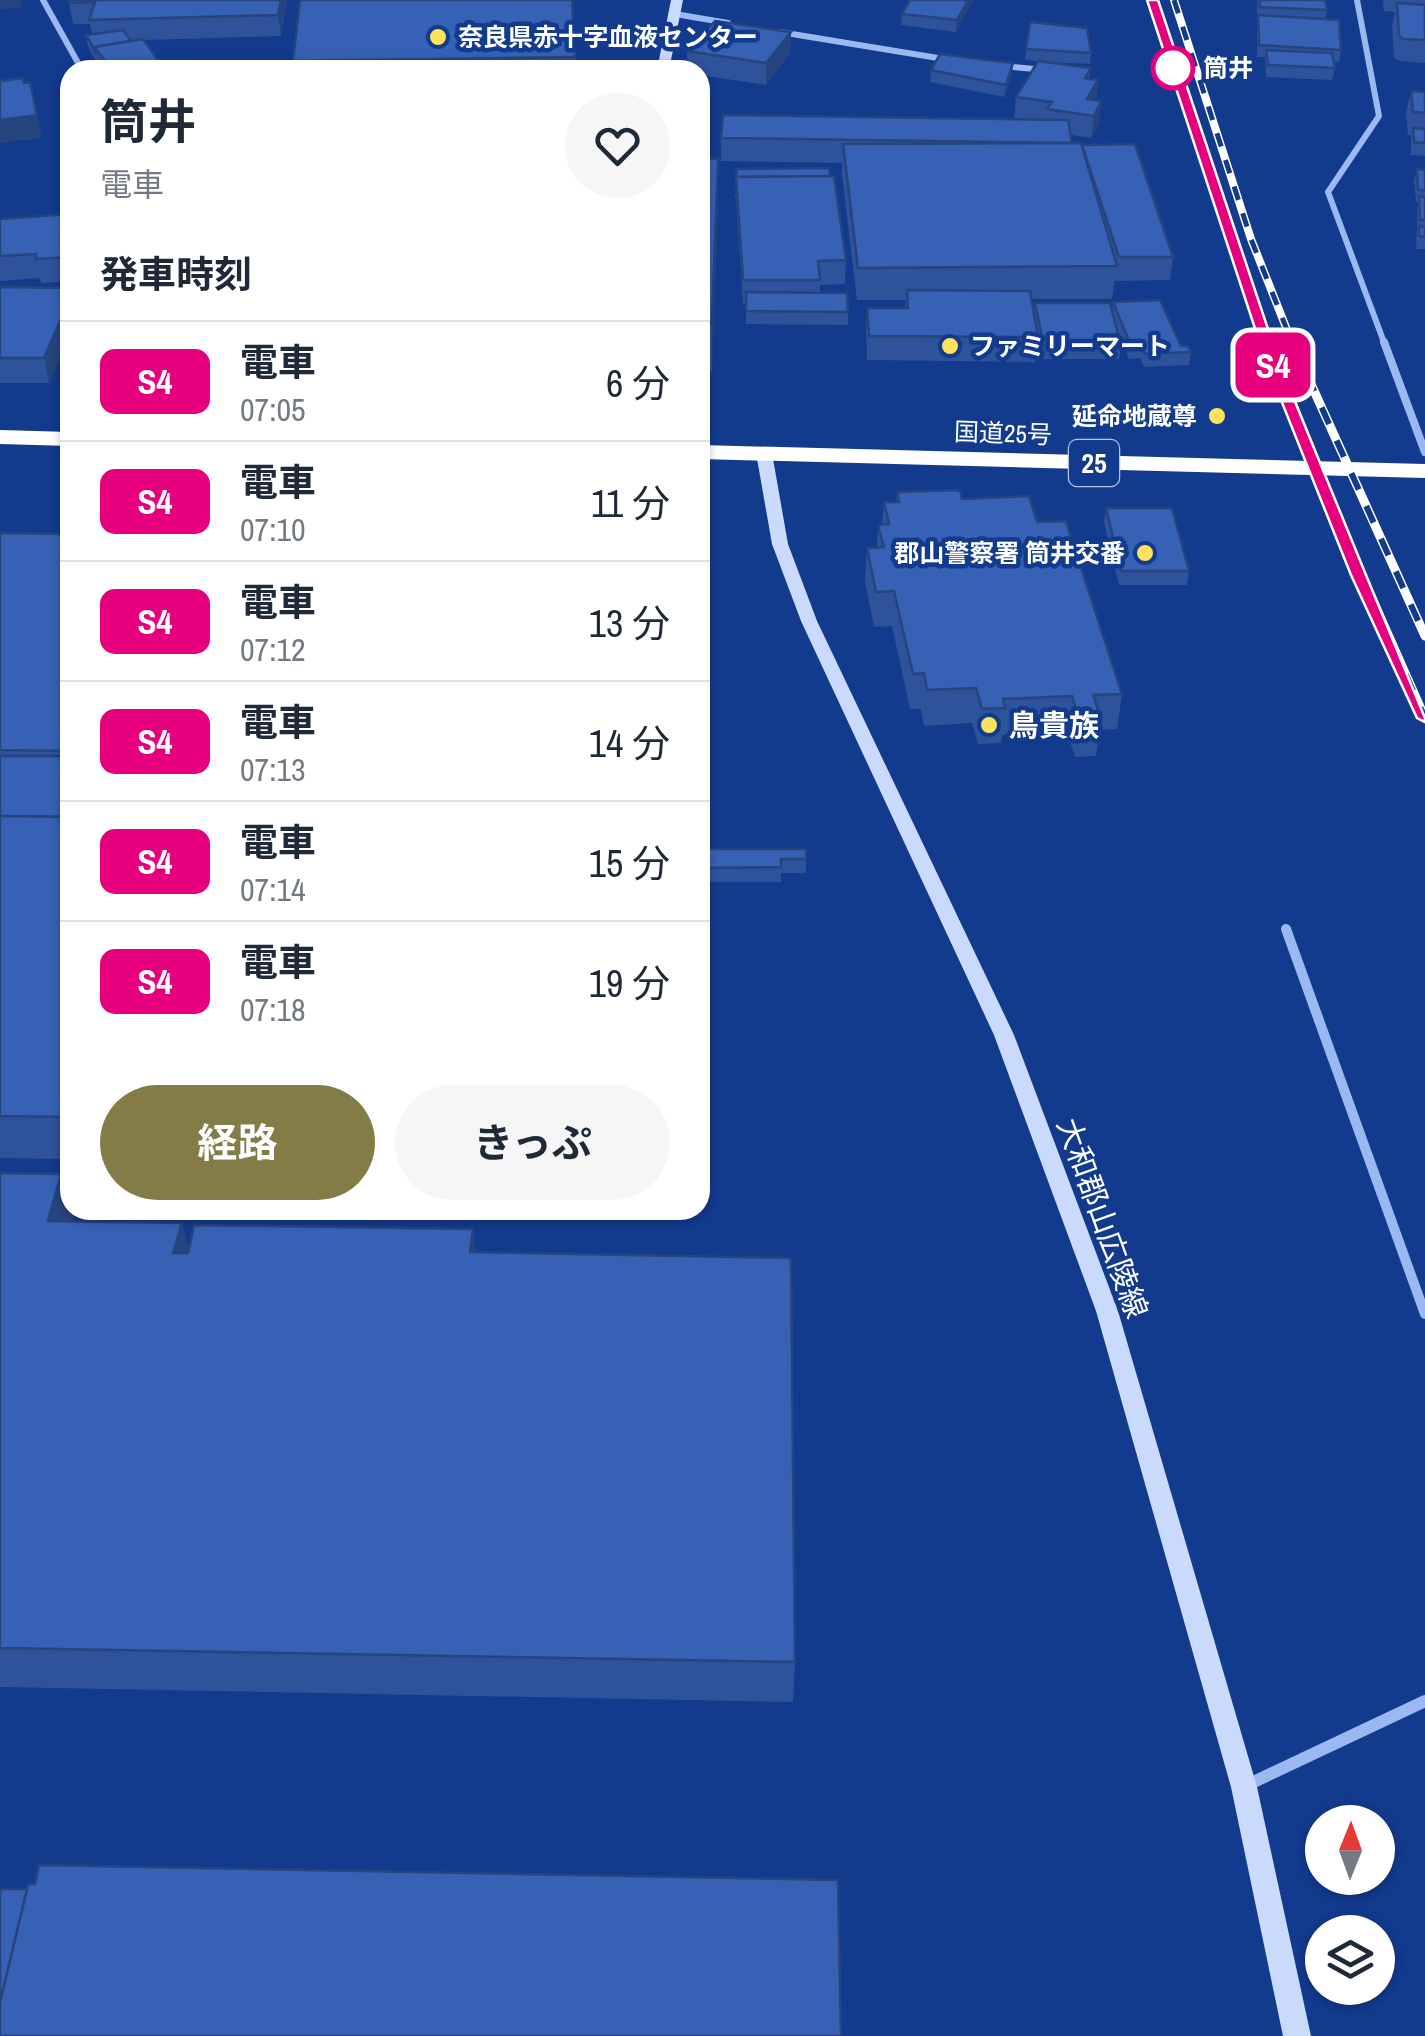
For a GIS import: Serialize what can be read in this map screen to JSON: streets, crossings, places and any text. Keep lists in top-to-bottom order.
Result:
{
  "streets": {
    "highway": ["国道25号", "25"],
    "main road": ["大和郡山広陵線"]
  },
  "crossings": [
    ["国道25号", "大和郡山広陵線"]
  ],
  "places": [
    "奈良県赤十字血液センター",
    "筒井",
    "ファミリーマート",
    "延命地蔵尊",
    "郡山警察署 筒井交番",
    "鳥貴族"
  ],
  "north": "top",
  "page": {
    "on_map": "S4",
    "heading": [
      ["筒井", "電車"],
      "発車時刻"
    ],
    "list": [
      {
        "mark": "S4",
        "name": "電車",
        "note": "07:05",
        "value": "6 分"
      },
      {
        "mark": "S4",
        "name": "電車",
        "note": "07:10",
        "value": "11 分"
      },
      {
        "mark": "S4",
        "name": "電車",
        "note": "07:12",
        "value": "13 分"
      },
      {
        "mark": "S4",
        "name": "電車",
        "note": "07:13",
        "value": "14 分"
      },
      {
        "mark": "S4",
        "name": "電車",
        "note": "07:14",
        "value": "15 分"
      },
      {
        "mark": "S4",
        "name": "電車",
        "note": "07:18",
        "value": "19 分"
      }
    ],
    "buttons": ["経路", "きっぷ"]
  }
}
